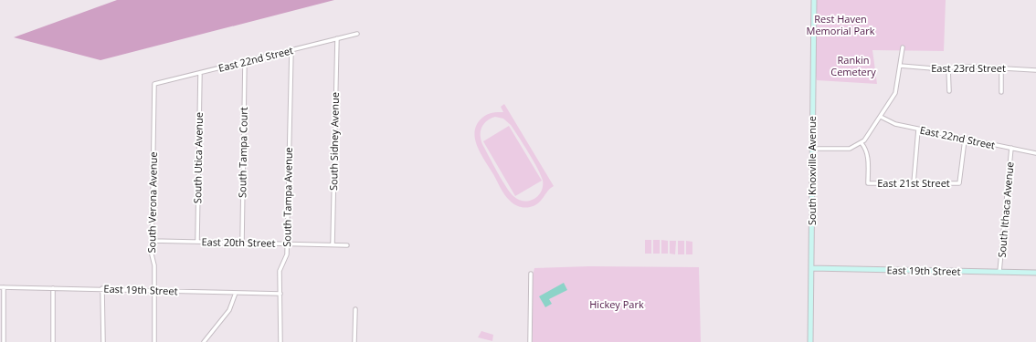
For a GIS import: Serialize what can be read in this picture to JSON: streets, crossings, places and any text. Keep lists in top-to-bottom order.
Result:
{
  "streets": {
    "main road": ["South Knoxville Avenue", "East 19th Street"],
    "street": [
      "East 22nd Street",
      "East 23rd Street",
      "South Sidney Avenue",
      "South Tampa Court",
      "South Utica Avenue",
      "East 21st Street",
      "South Tampa Avenue",
      "South Verona Avenue",
      "South Ithaca Avenue",
      "East 20th Street"
    ]
  },
  "crossings": [
    ["East 22nd Street", "South Sidney Avenue"],
    ["East 22nd Street", "South Tampa Court"],
    ["East 22nd Street", "South Utica Avenue"],
    ["East 22nd Street", "East 21st Street"],
    ["East 22nd Street", "South Tampa Avenue"],
    ["East 22nd Street", "South Verona Avenue"],
    ["East 22nd Street", "South Ithaca Avenue"],
    ["South Sidney Avenue", "East 20th Street"],
    ["South Tampa Court", "East 20th Street"],
    ["South Utica Avenue", "East 20th Street"],
    ["South Knoxville Avenue", "East 19th Street"],
    ["South Tampa Avenue", "East 20th Street"],
    ["South Tampa Avenue", "East 19th Street"],
    ["South Verona Avenue", "East 20th Street"],
    ["South Verona Avenue", "East 19th Street"],
    ["South Ithaca Avenue", "East 19th Street"]
  ],
  "parks": ["Rest Haven Memorial Park", "Rankin Cemetery", "Hickey Park"]
}
